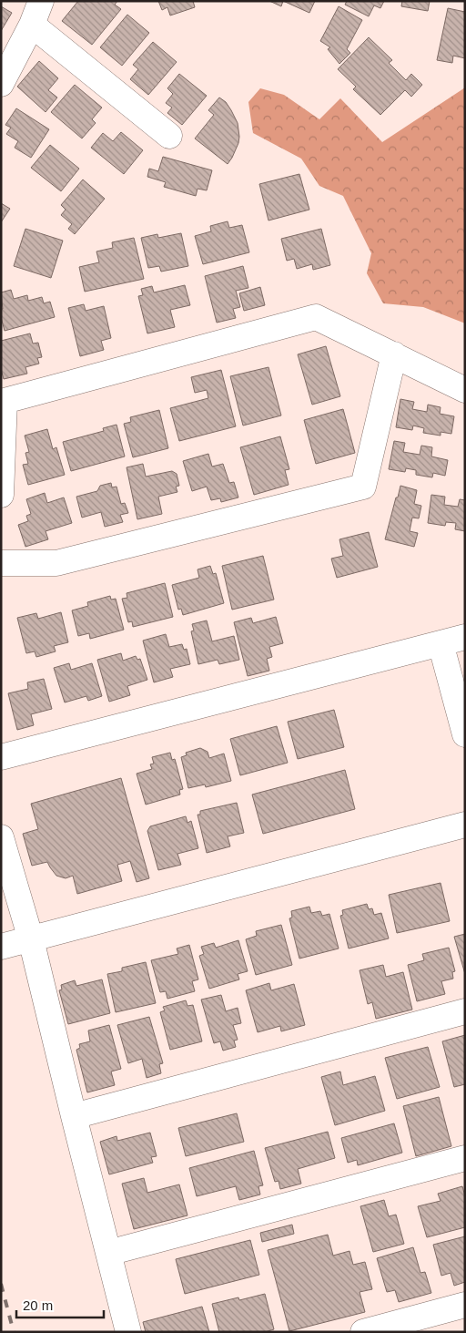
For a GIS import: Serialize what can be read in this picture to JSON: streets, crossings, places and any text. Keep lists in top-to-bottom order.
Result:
{
  "scale_bar": "20 m"
}
